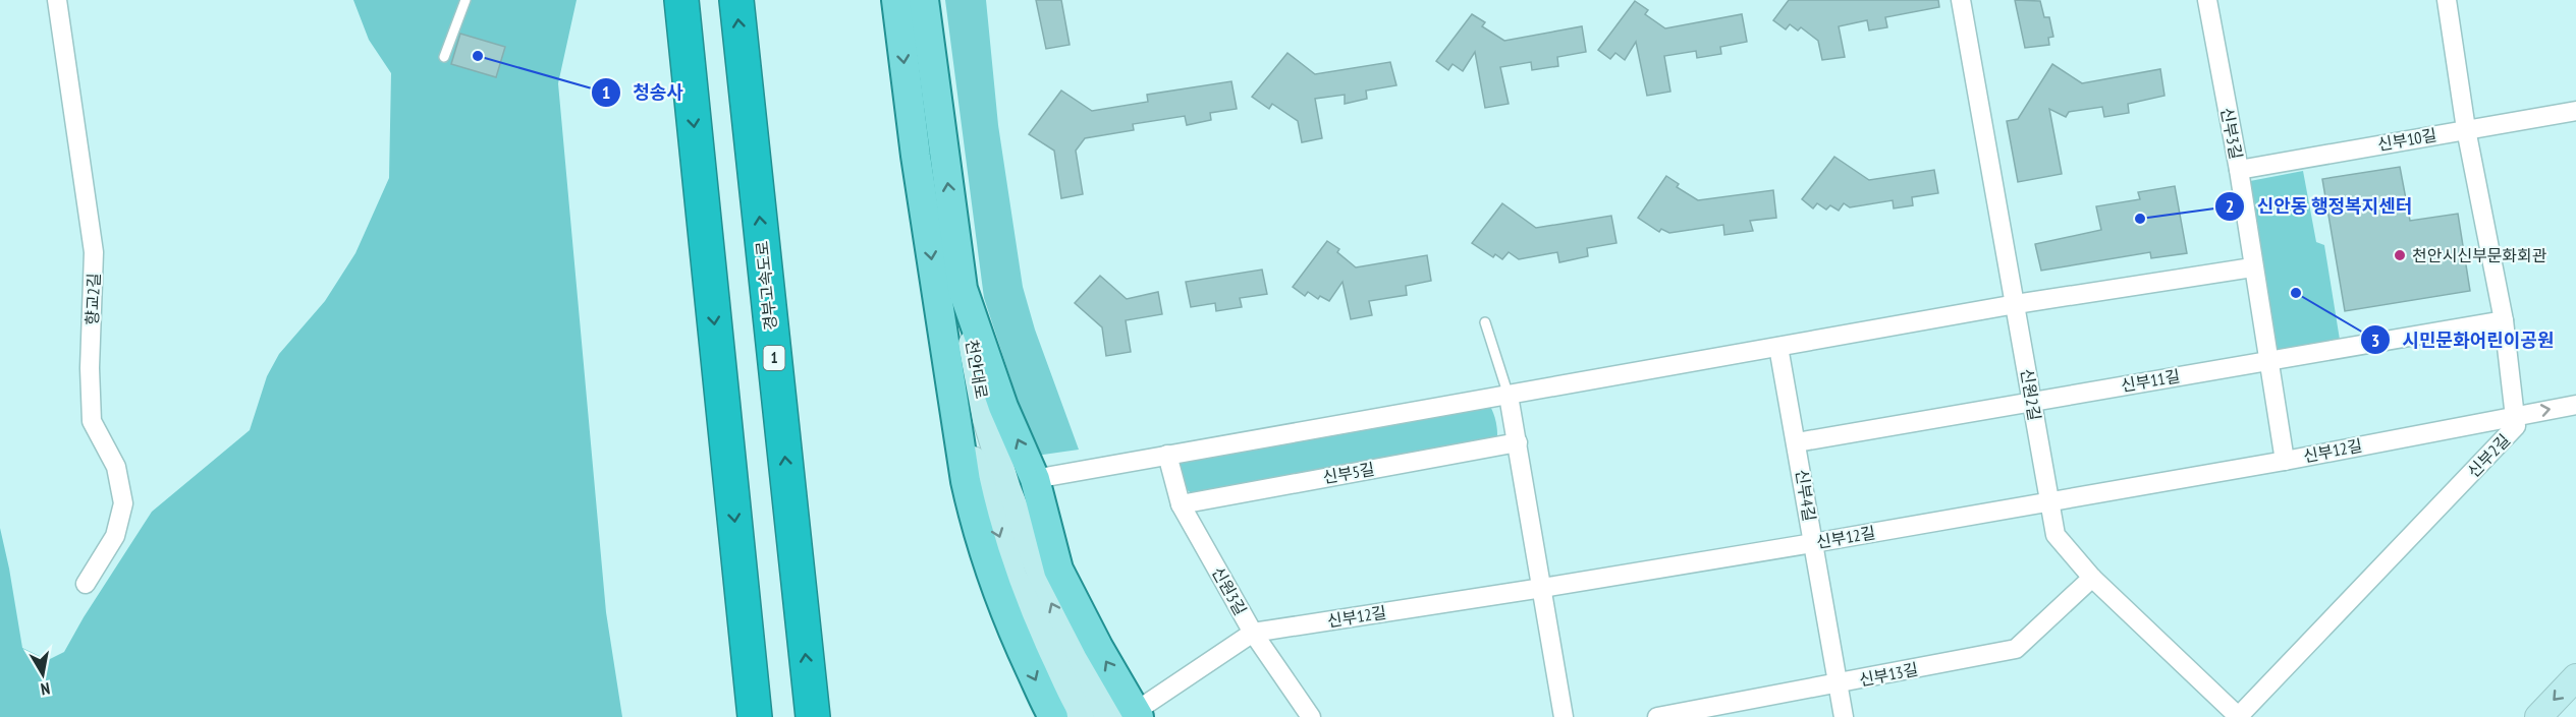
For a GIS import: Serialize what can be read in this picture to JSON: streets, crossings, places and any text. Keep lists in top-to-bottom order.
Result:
{
  "streets": {
    "highway": ["경부고속도로", "1"],
    "main road": ["천안대로"],
    "street": [
      "신부3길",
      "신부10길",
      "향교2길",
      "신부11길",
      "신원2길",
      "신부12길",
      "신부2길",
      "신부5길",
      "신부4길",
      "신원3길",
      "신부13길"
    ]
  },
  "crossings": [
    ["신부3길", "신부10길"],
    ["신부3길", "신부11길"],
    ["신부3길", "신부12길"],
    ["신부10길", "신부2길"],
    ["천안대로", "신부12길"],
    ["신부11길", "신원2길"],
    ["신부11길", "신부2길"],
    ["신부11길", "신부4길"],
    ["신원2길", "신부12길"],
    ["신원2길", "신부2길"],
    ["신원2길", "신부13길"],
    ["신부12길", "신부2길"],
    ["신부12길", "신부4길"],
    ["신부12길", "신원3길"],
    ["신부5길", "신원3길"],
    ["신부4길", "신부13길"]
  ],
  "places": [
    "청송사",
    "신안동 행정복지센터",
    "천안시신부문화회관",
    "시민문화어린이공원"
  ],
  "north": "bottom"
}
